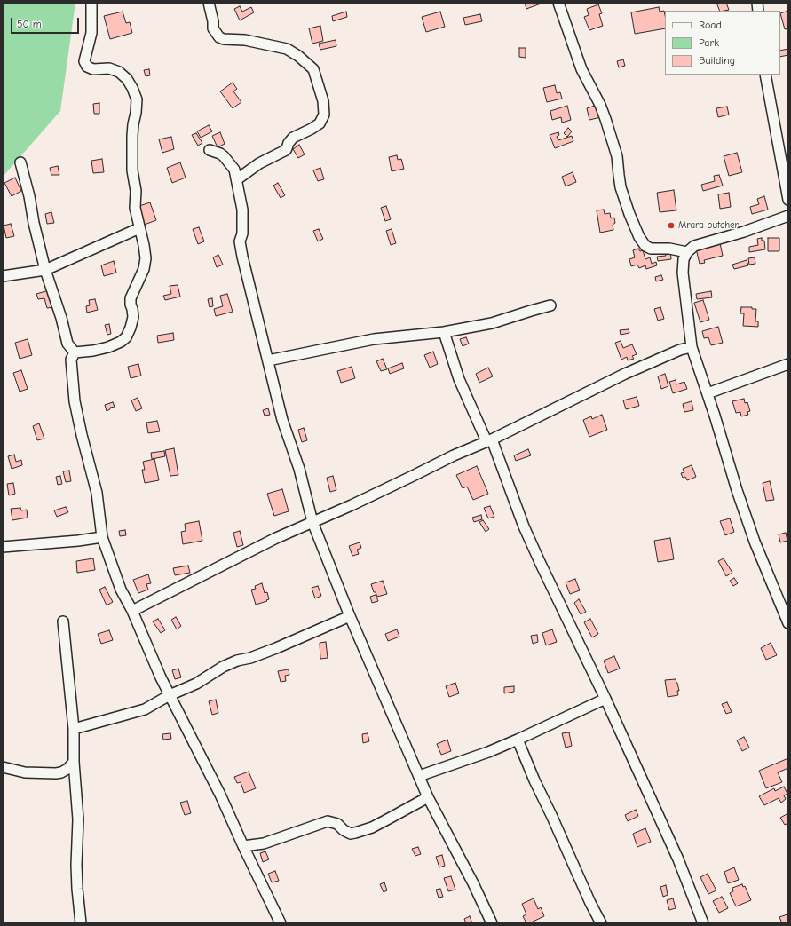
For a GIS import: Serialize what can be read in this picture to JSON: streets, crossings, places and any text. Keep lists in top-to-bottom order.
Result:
{
  "places": ["Mrara butcher"],
  "legend": ["Road", "Park", "Building"],
  "scale_bar": "50 m"
}
